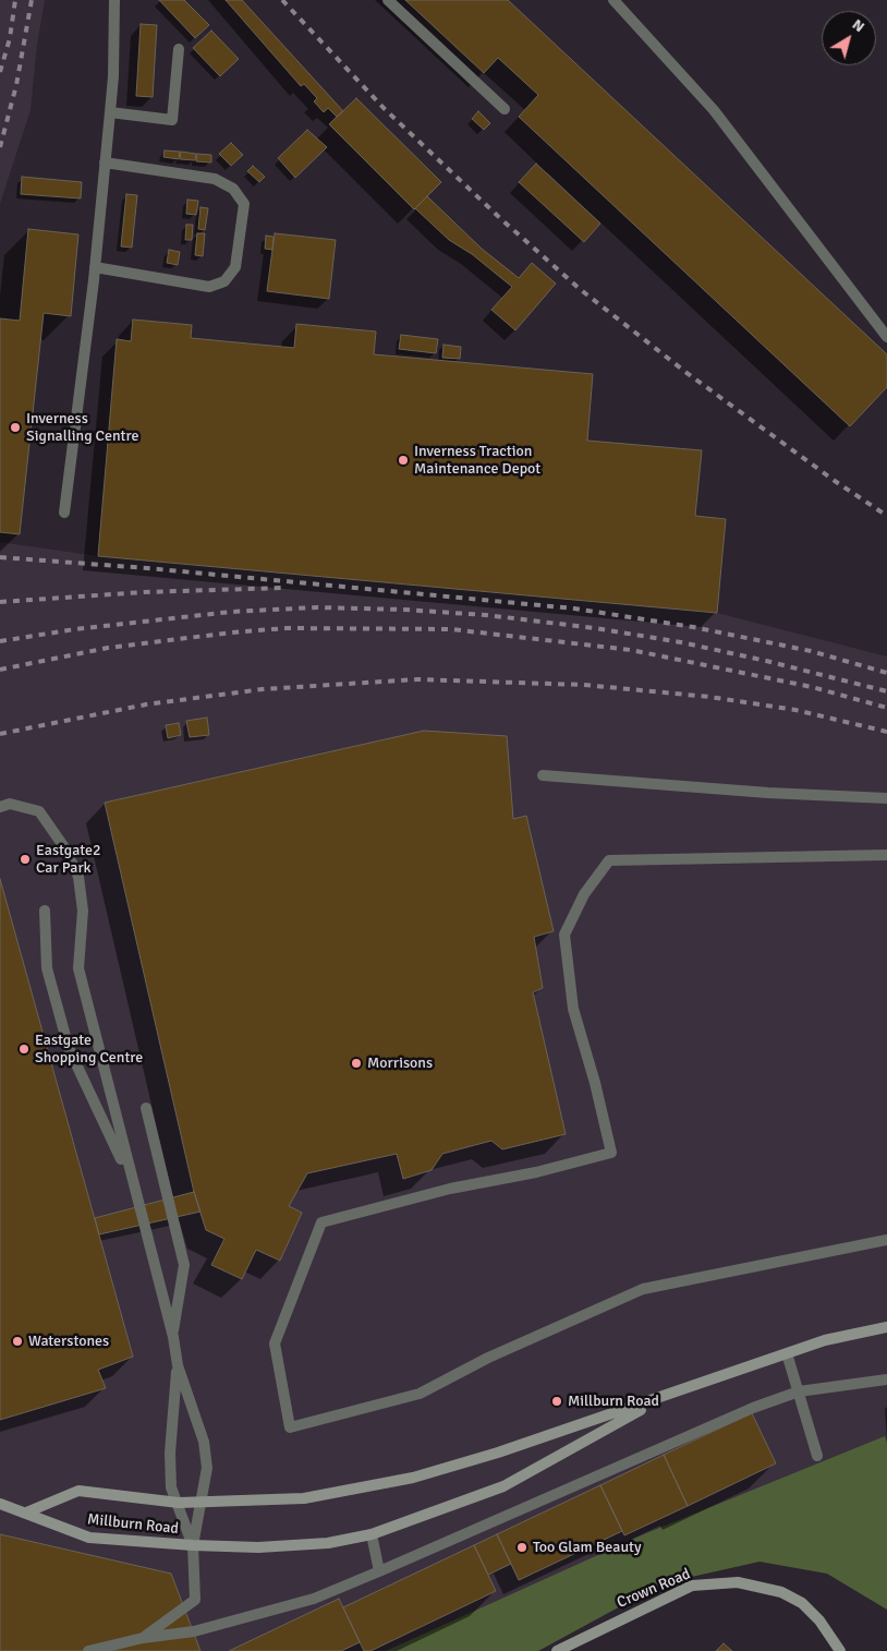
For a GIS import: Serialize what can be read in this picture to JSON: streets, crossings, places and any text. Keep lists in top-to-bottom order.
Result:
{
  "streets": {
    "main road": ["Millburn Road", "Crown Road"]
  },
  "places": [
    "Inverness Signalling Centre",
    "Inverness Traction Maintenance Depot",
    "Eastgate2 Car Park",
    "Eastgate Shopping Centre",
    "Morrisons",
    "Waterstones",
    "Millburn Road",
    "Too Glam Beauty"
  ],
  "north": "top right"
}
